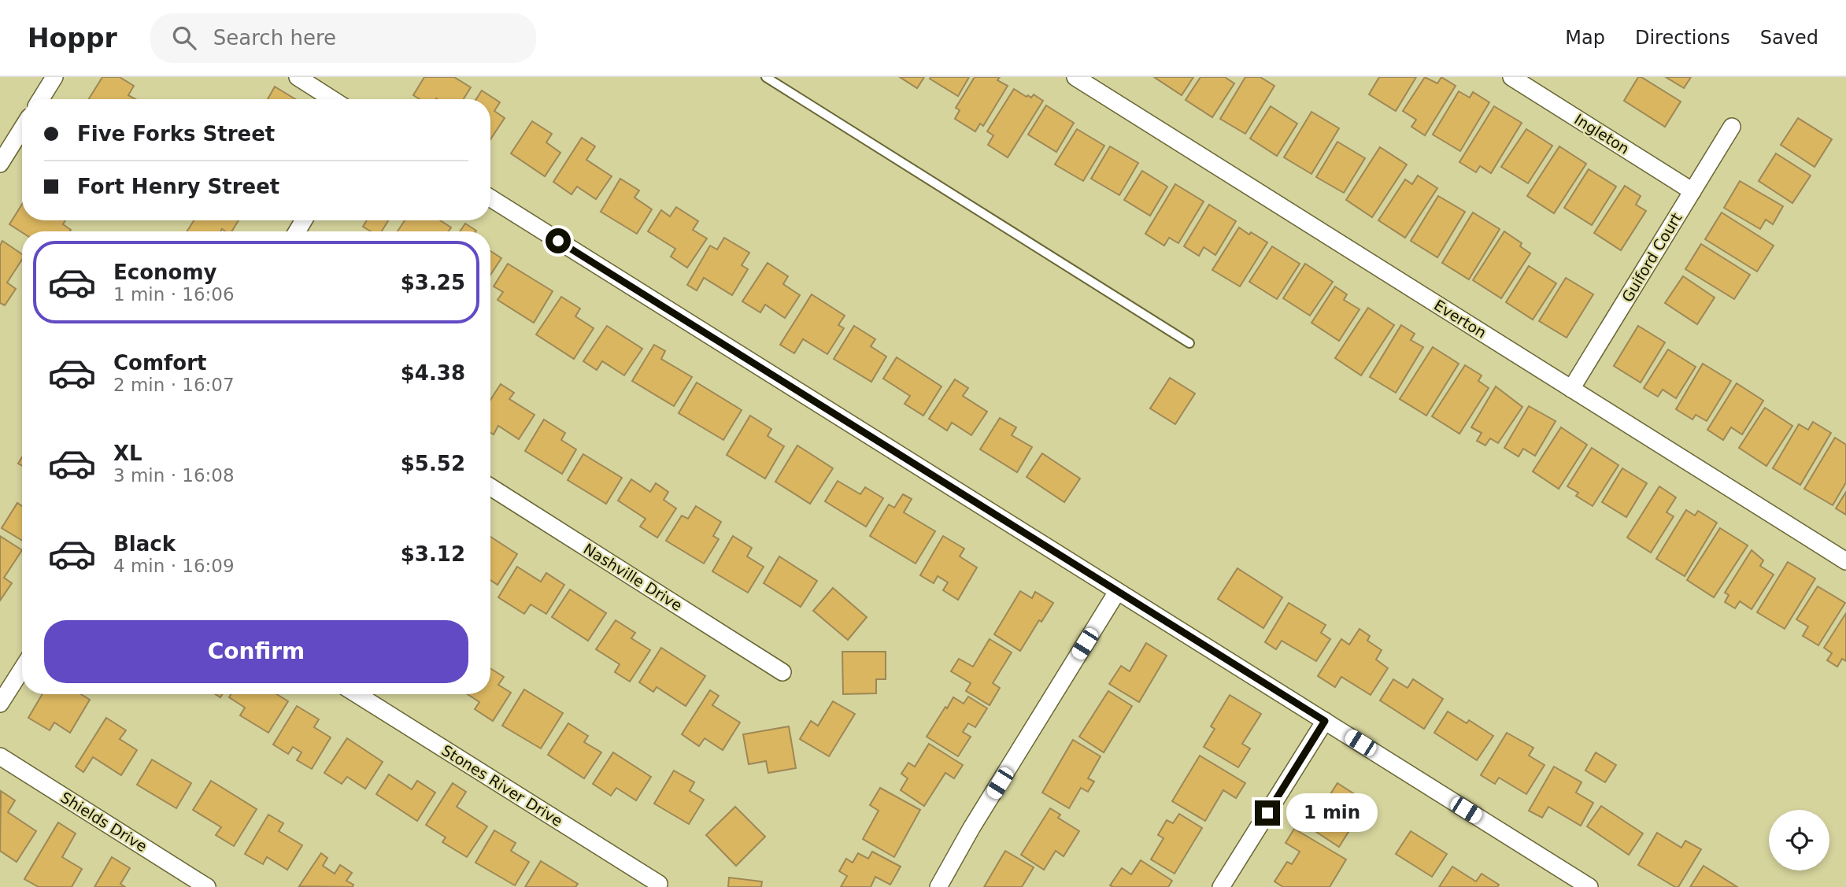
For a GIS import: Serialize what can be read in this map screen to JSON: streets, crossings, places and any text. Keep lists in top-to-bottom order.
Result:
{
  "streets": {
    "street": [
      "Ingleton",
      "Guiford Court",
      "Everton",
      "Nashville Drive",
      "Stones River Drive",
      "Shields Drive"
    ]
  },
  "crossings": [
    ["Ingleton", "Guiford Court"],
    ["Guiford Court", "Everton"]
  ],
  "page": {
    "header": "Hoppr",
    "search": "Search here",
    "nav": ["Map", "Directions", "Saved"],
    "banner": ["Five Forks Street", "Fort Henry Street"],
    "list": [
      {
        "name": "Economy",
        "note": "1 min · 16:06",
        "value": "$3.25"
      },
      {
        "name": "Comfort",
        "note": "2 min · 16:07",
        "value": "$4.38"
      },
      {
        "name": "XL",
        "note": "3 min · 16:08",
        "value": "$5.52"
      },
      {
        "name": "Black",
        "note": "4 min · 16:09",
        "value": "$3.12"
      }
    ],
    "buttons": "Confirm",
    "bubble": "1 min"
  }
}
